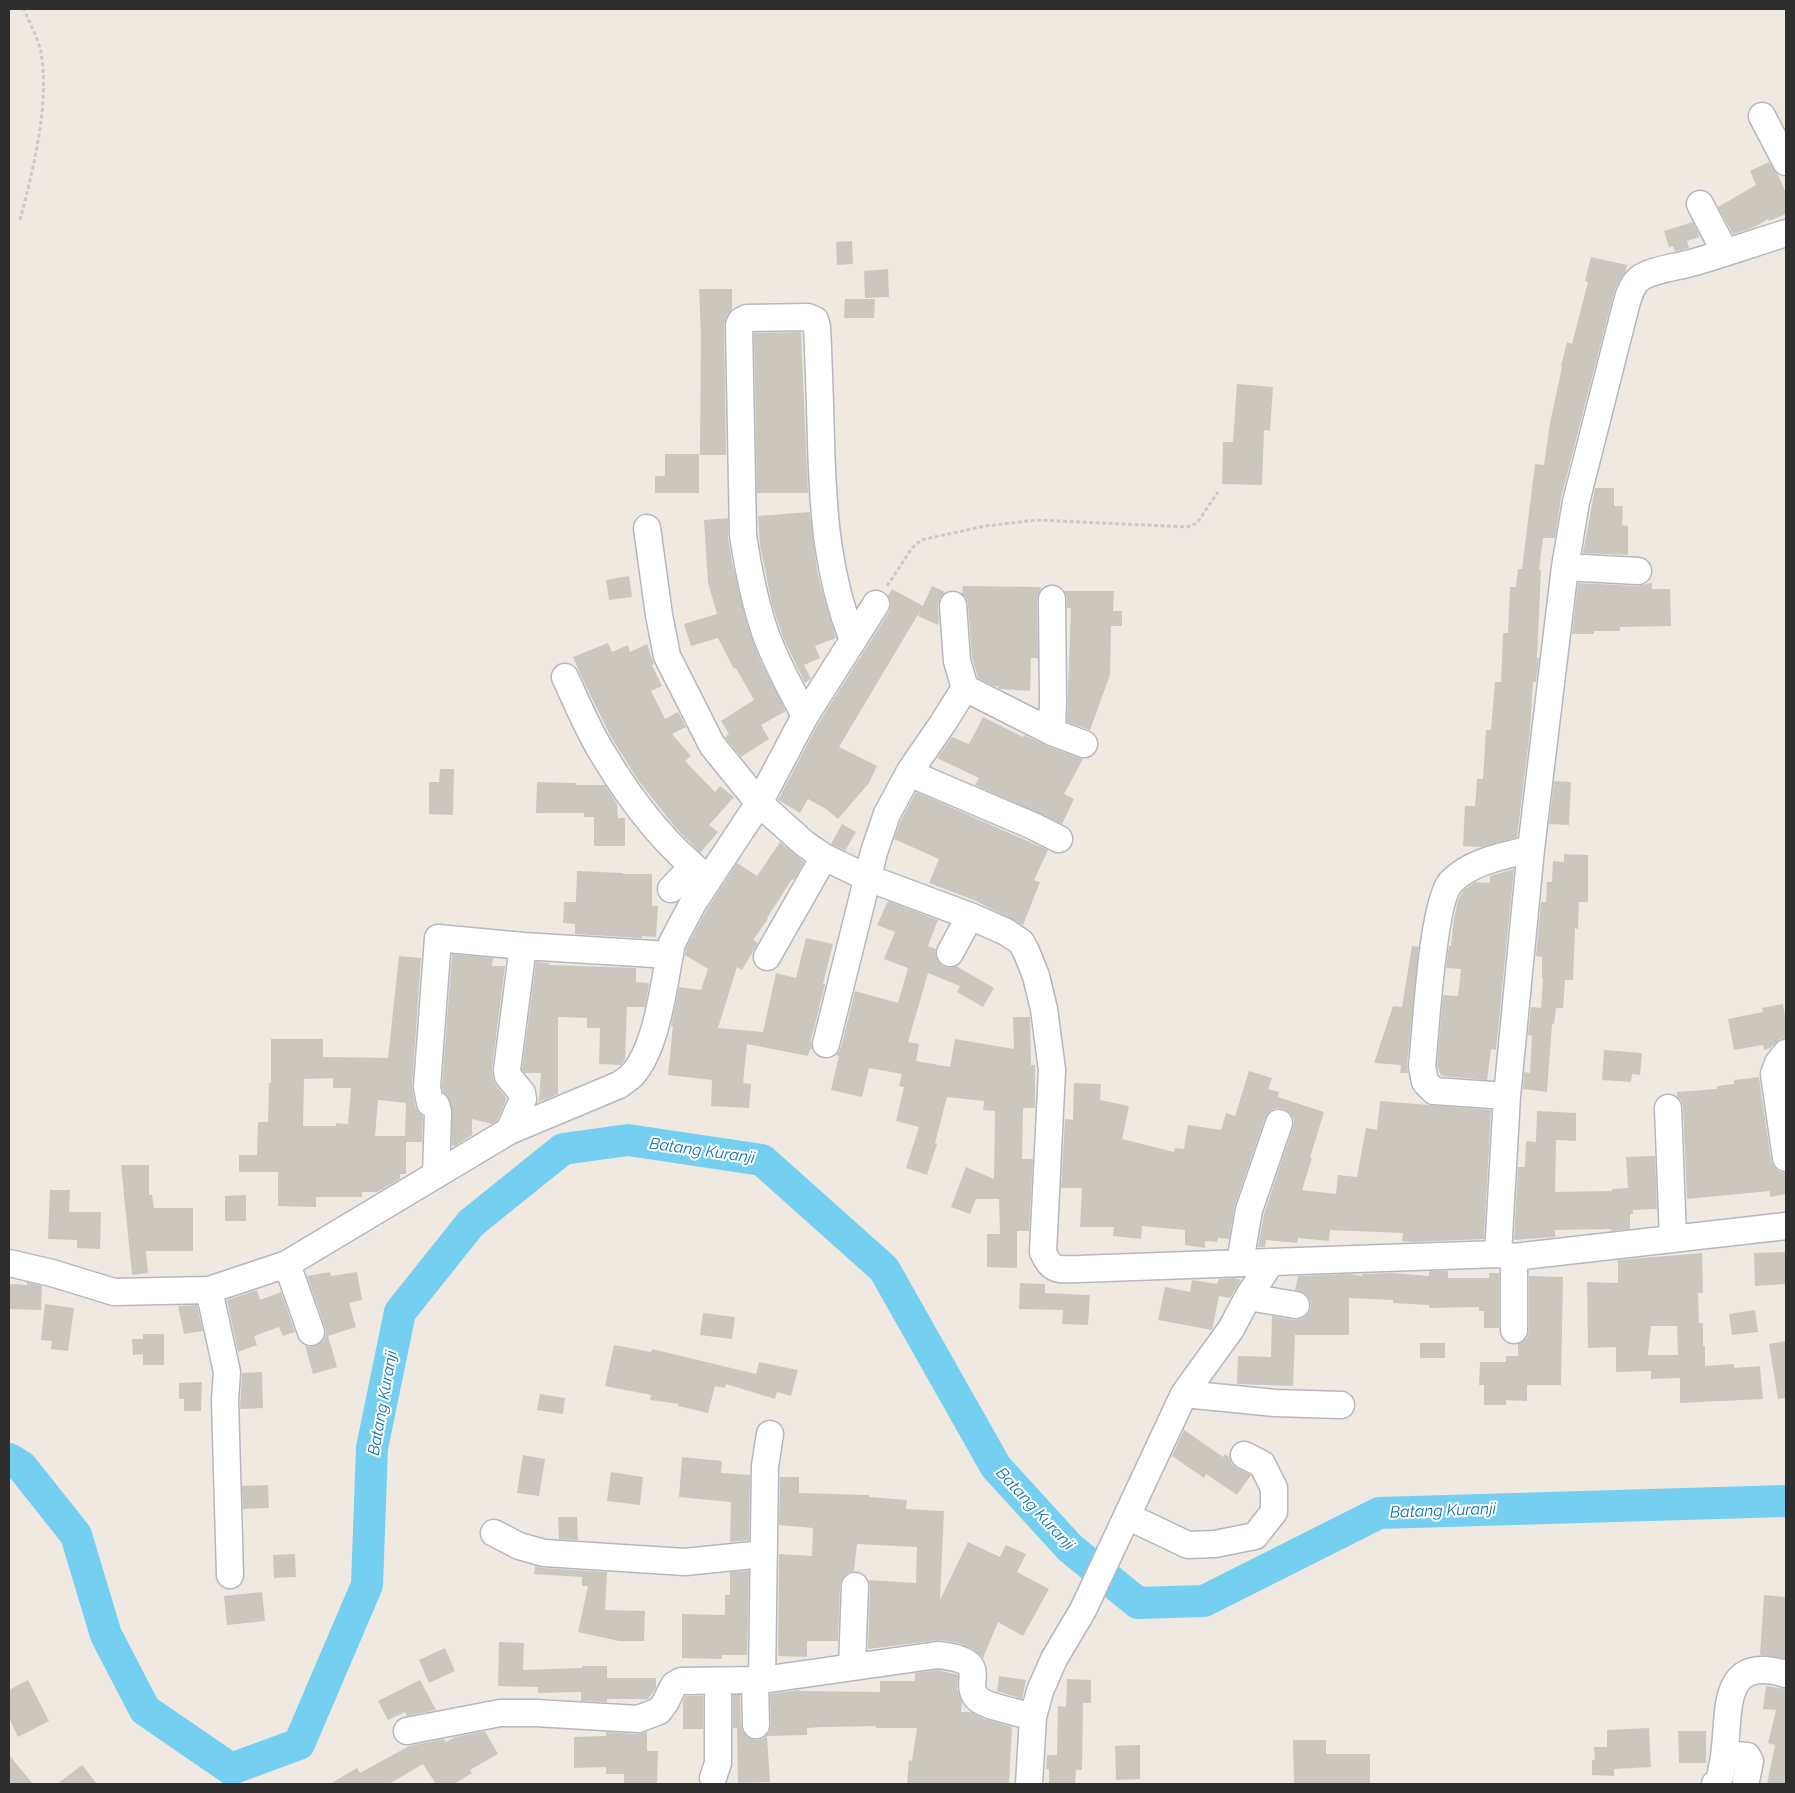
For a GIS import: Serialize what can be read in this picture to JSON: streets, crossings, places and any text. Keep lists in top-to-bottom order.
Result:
{
  "water": ["Batang Kuranji"]
}
